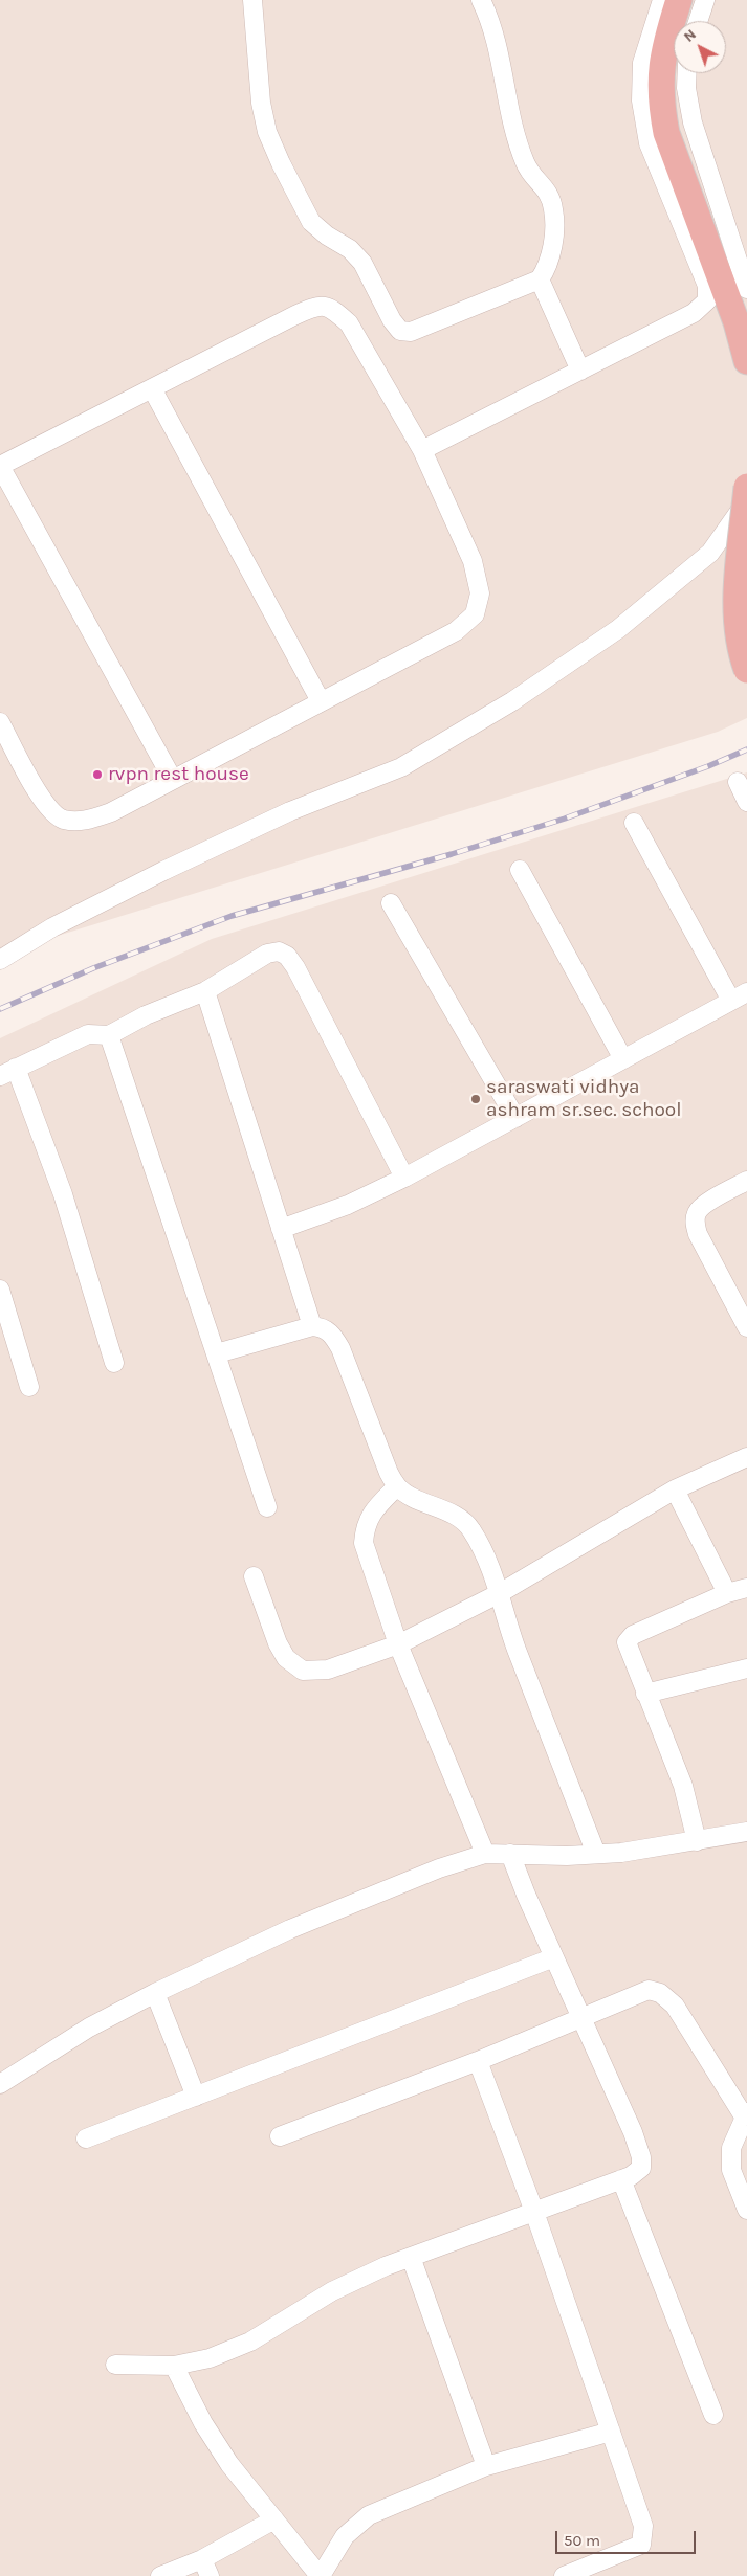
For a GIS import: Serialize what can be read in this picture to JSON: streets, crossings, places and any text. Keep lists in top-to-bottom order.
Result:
{
  "places": ["rvpn rest house", "saraswati vidhya ashram sr.sec. school"],
  "scale_bar": "50 m",
  "north": "top left"
}
